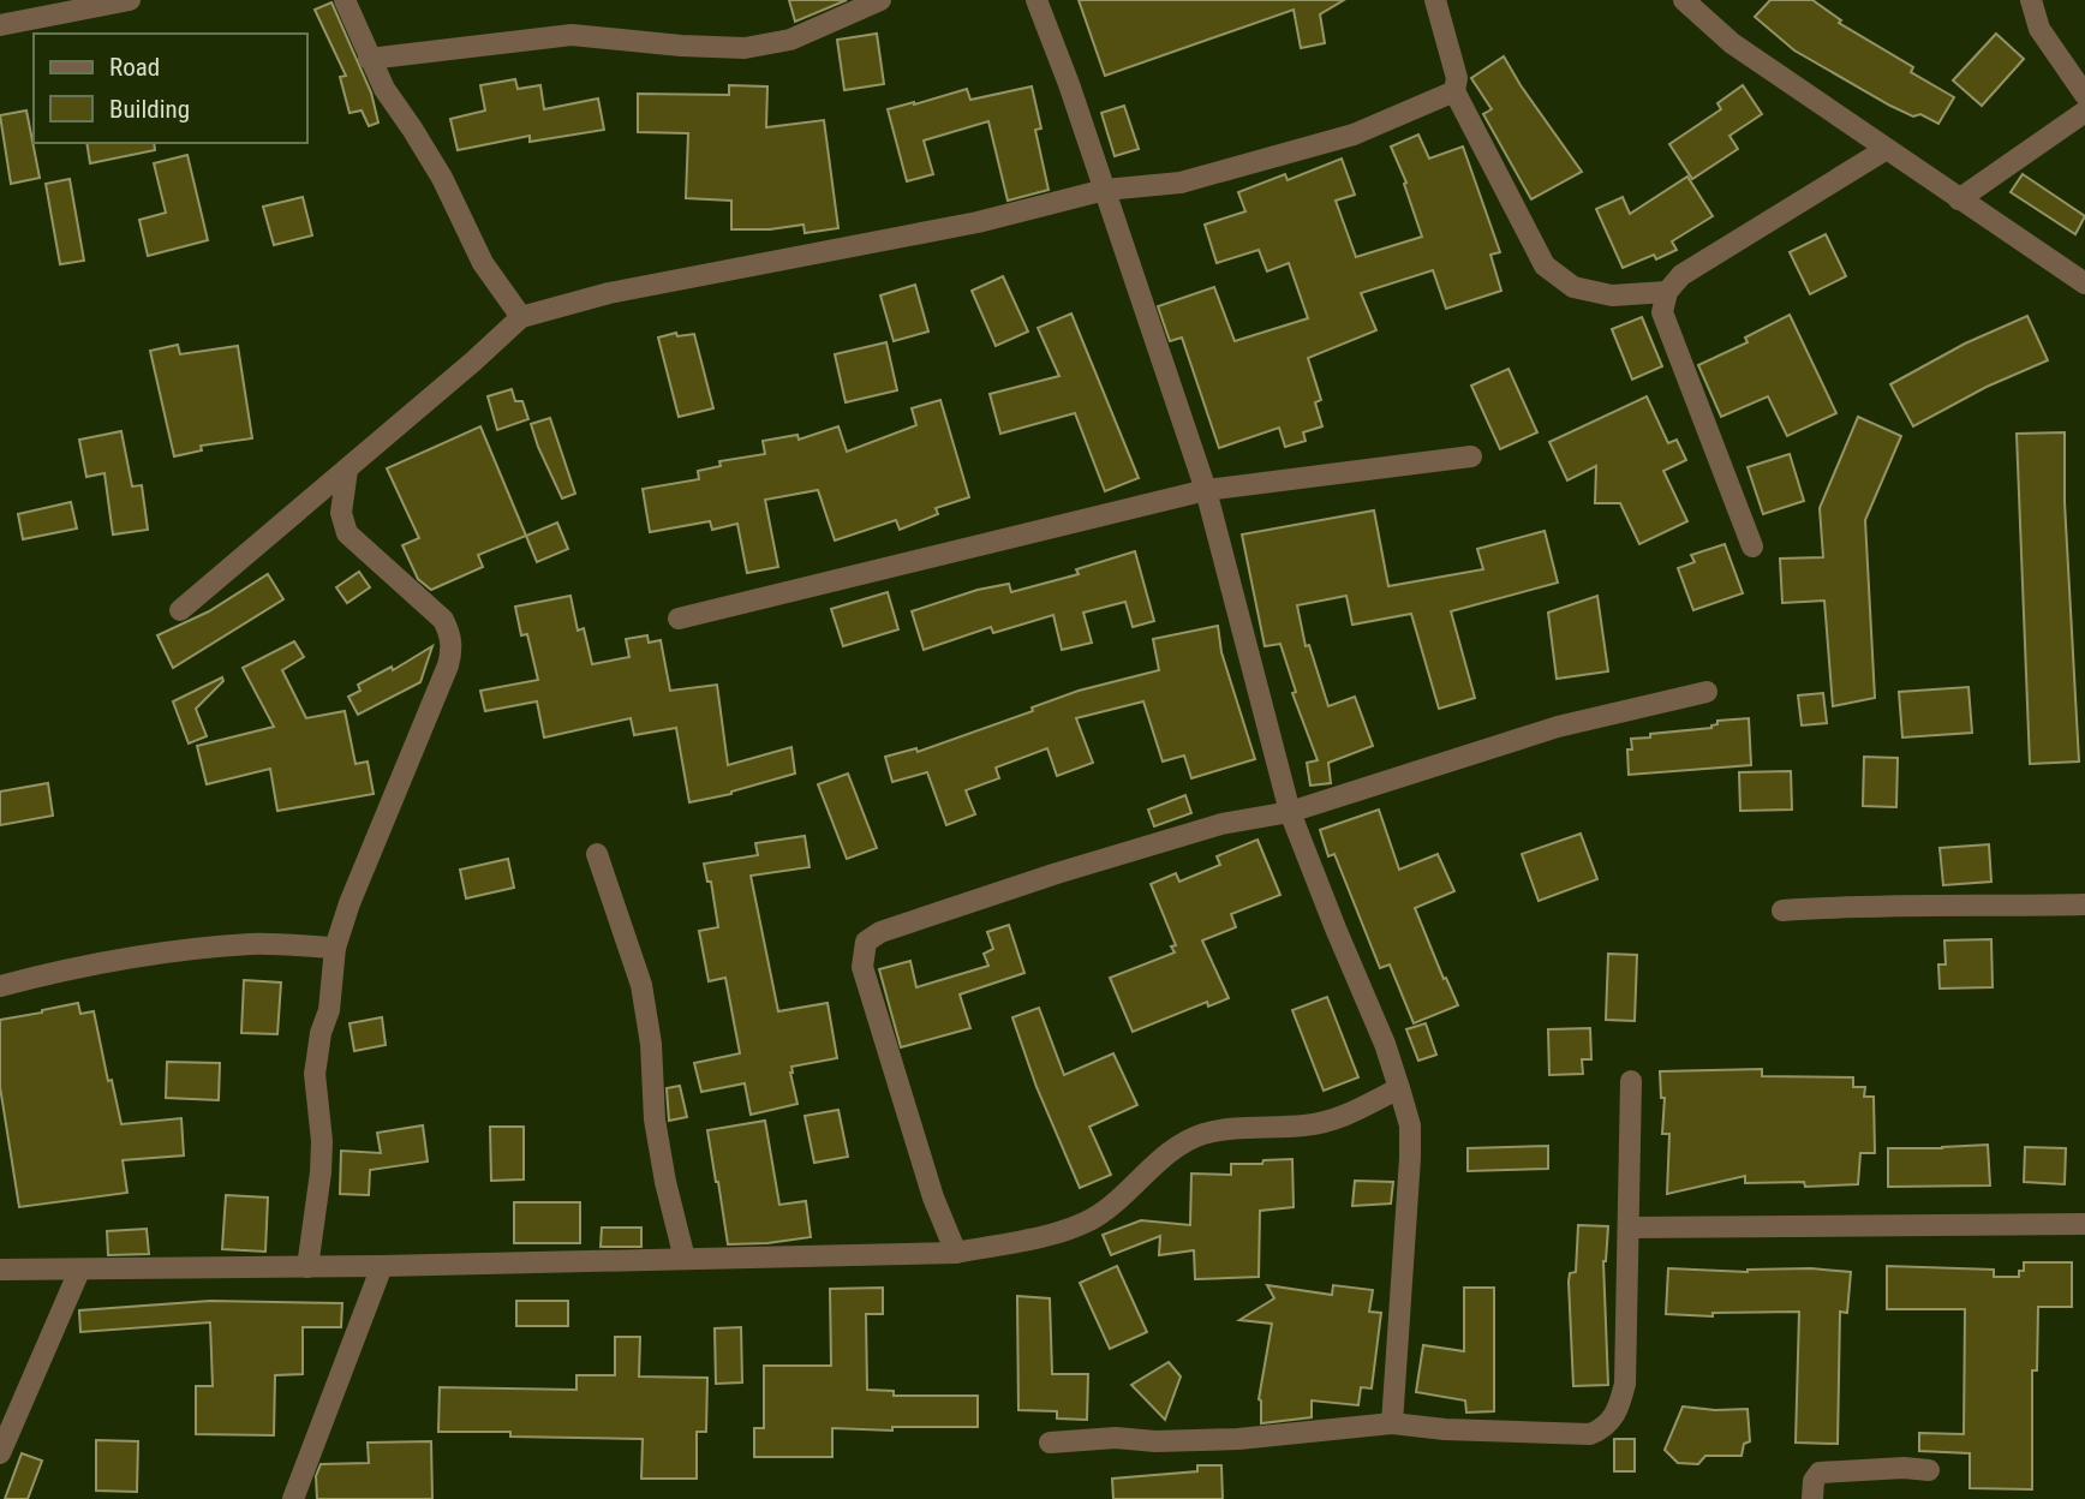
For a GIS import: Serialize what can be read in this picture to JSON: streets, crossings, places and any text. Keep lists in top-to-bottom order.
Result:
{
  "legend": ["Road", "Building"]
}
